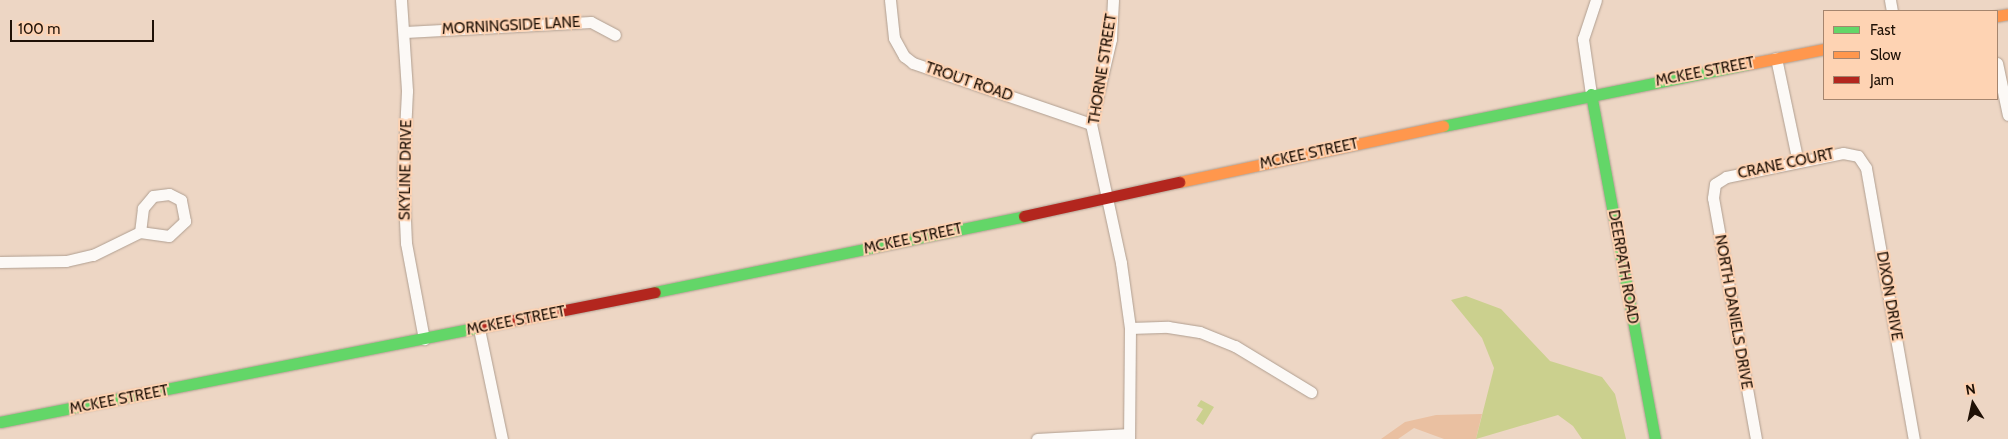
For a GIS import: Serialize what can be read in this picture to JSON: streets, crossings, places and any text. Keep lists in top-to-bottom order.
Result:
{
  "streets": {
    "street": [
      "MORNINGSIDE LANE",
      "THORNE STREET",
      "MCKEE STREET",
      "TROUT ROAD",
      "CRANE COURT",
      "SKYLINE DRIVE",
      "DEERPATH ROAD",
      "DIXON DRIVE",
      "NORTH DANIELS DRIVE"
    ]
  },
  "crossings": [
    ["MORNINGSIDE LANE", "SKYLINE DRIVE"],
    ["THORNE STREET", "MCKEE STREET"],
    ["THORNE STREET", "TROUT ROAD"],
    ["MCKEE STREET", "SKYLINE DRIVE"],
    ["MCKEE STREET", "DEERPATH ROAD"],
    ["CRANE COURT", "DIXON DRIVE"],
    ["CRANE COURT", "NORTH DANIELS DRIVE"]
  ],
  "legend": ["Fast", "Slow", "Jam"],
  "scale_bar": "100 m",
  "north": "top"
}
